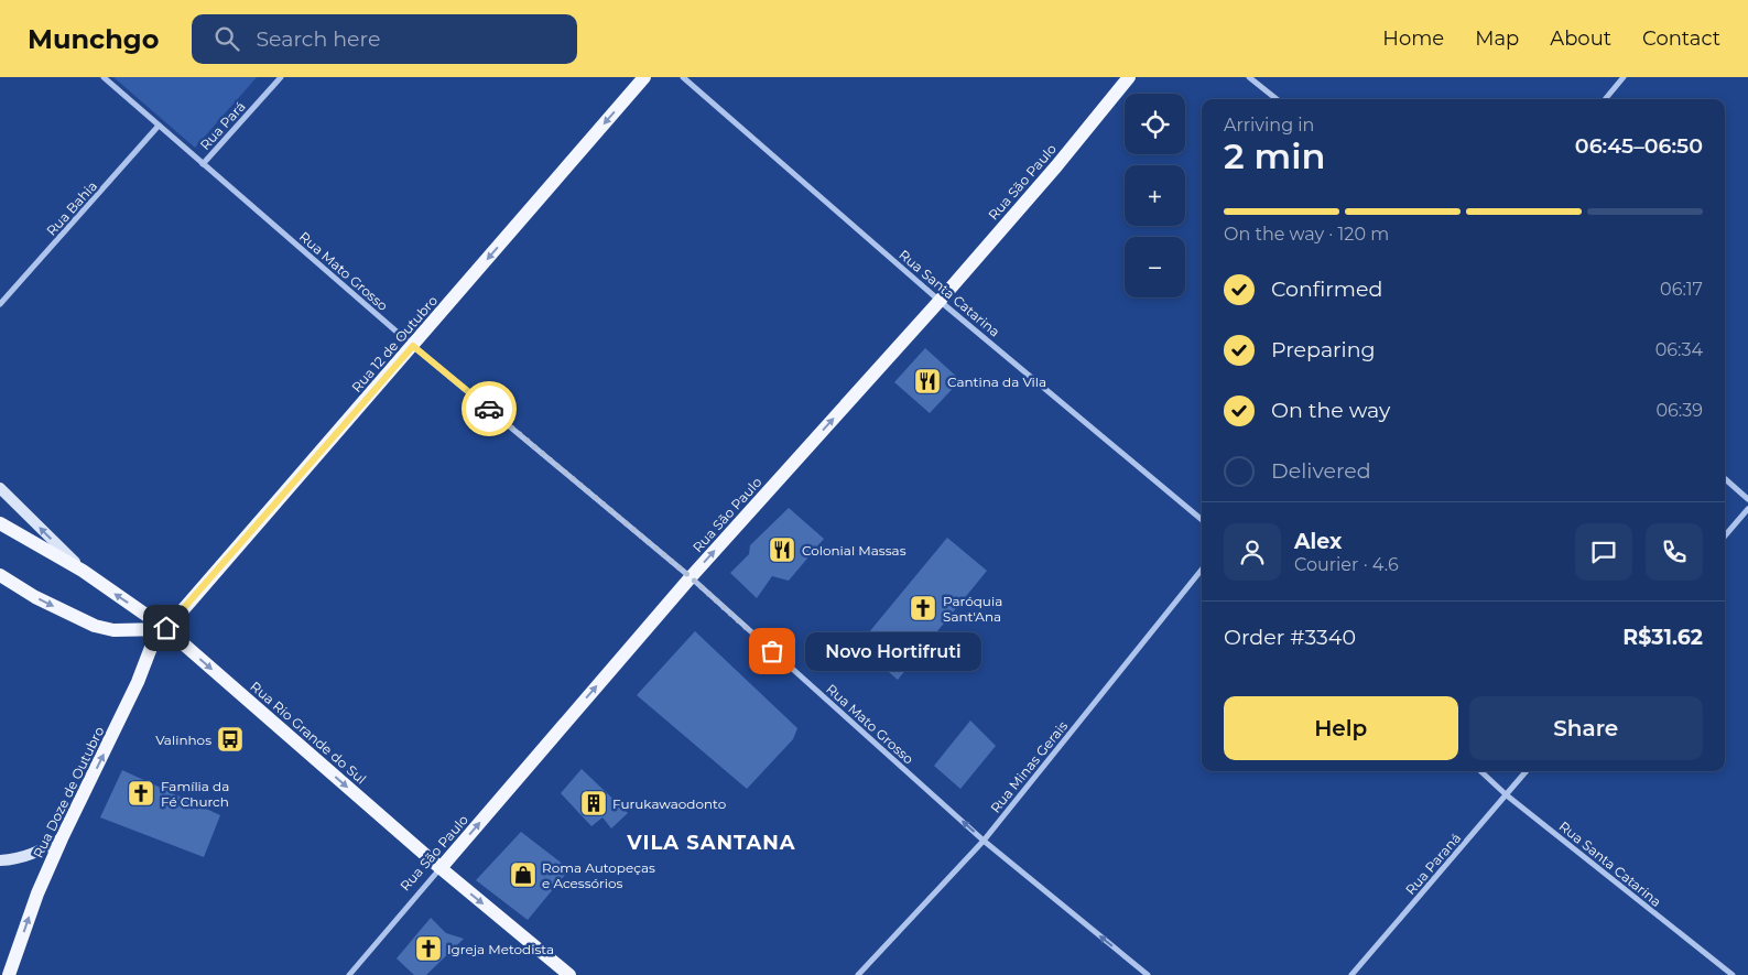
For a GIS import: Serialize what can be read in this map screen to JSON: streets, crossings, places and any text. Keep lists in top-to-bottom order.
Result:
{
  "streets": {
    "main road": [
      "Rua São Paulo",
      "Rua 12 de Outubro",
      "Rua Rio Grande do Sul",
      "Rua Doze de Outubro"
    ],
    "street": [
      "Rua Pará",
      "Rua Bahia",
      "Rua Mato Grosso",
      "Rua Santa Catarina",
      "Rua Minas Gerais",
      "Rua Paraná"
    ]
  },
  "crossings": [
    ["Rua Pará", "Rua Mato Grosso"],
    ["Rua São Paulo", "Rua Mato Grosso"],
    ["Rua São Paulo", "Rua Santa Catarina"],
    ["Rua São Paulo", "Rua Rio Grande do Sul"],
    ["Rua Bahia", "Rua Mato Grosso"],
    ["Rua Mato Grosso", "Rua 12 de Outubro"],
    ["Rua Mato Grosso", "Rua Minas Gerais"],
    ["Rua Santa Catarina", "Rua Paraná"],
    ["Rua 12 de Outubro", "Rua Rio Grande do Sul"],
    ["Rua 12 de Outubro", "Rua Doze de Outubro"],
    ["Rua Rio Grande do Sul", "Rua Doze de Outubro"]
  ],
  "one_way": [
    "Rua São Paulo",
    "Rua Mato Grosso",
    "Rua 12 de Outubro",
    "Rua Doze de Outubro"
  ],
  "districts": ["VILA SANTANA"],
  "places": {
    "restaurant": ["Cantina da Vila", "Colonial Massas"],
    "church": ["Paróquia Sant'Ana", "Família da Fé Church", "Igreja Metodista"],
    "other": ["Novo Hortifruti"],
    "bus stop": ["Valinhos"],
    "building": ["Furukawaodonto"],
    "shop": ["Roma Autopeças e Acessórios"]
  },
  "page": {
    "header": "Munchgo",
    "search": "Search here",
    "nav": [
      "Home",
      "Map",
      "About",
      "Contact"
    ],
    "map_buttons": ["+", "−"],
    "heading": ["2 min", "Arriving in", "06:45–06:50"],
    "panel": [
      "Alex",
      "Courier · 4.6",
      "Order #3340",
      "R$31.62"
    ],
    "bar": "On the way · 120 m",
    "list": [
      ["Confirmed", "06:17"],
      ["Preparing", "06:34"],
      ["On the way", "06:39"],
      "Delivered"
    ],
    "bubble": "Novo Hortifruti",
    "buttons": ["Help", "Share"]
  }
}
